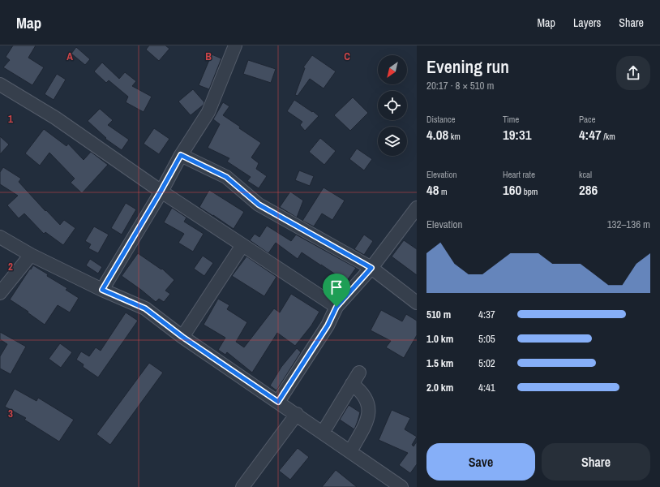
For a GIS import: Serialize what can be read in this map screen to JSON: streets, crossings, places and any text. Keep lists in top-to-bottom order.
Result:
{
  "north": "bottom left",
  "page": {
    "header": "Map",
    "nav": ["Map", "Layers", "Share"],
    "heading": ["Evening run", "20:17 · 8 × 510 m"],
    "stats": [
      ["Distance", "4.08 km"],
      ["Time", "19:31"],
      ["Pace", "4:47 /km"],
      ["Elevation", "48 m"],
      ["Heart rate", "160 bpm"],
      ["kcal", "286"]
    ],
    "chart": ["Elevation", "132–136 m"],
    "list": [
      {
        "name": "510 m",
        "note": "4:37"
      },
      {
        "name": "1.0 km",
        "note": "5:05"
      },
      {
        "name": "1.5 km",
        "note": "5:02"
      },
      {
        "name": "2.0 km",
        "note": "4:41"
      }
    ],
    "buttons": ["Save", "Share"]
  },
  "grid": {
    "columns": ["A", "B", "C"],
    "rows": ["1", "2", "3"]
  }
}
